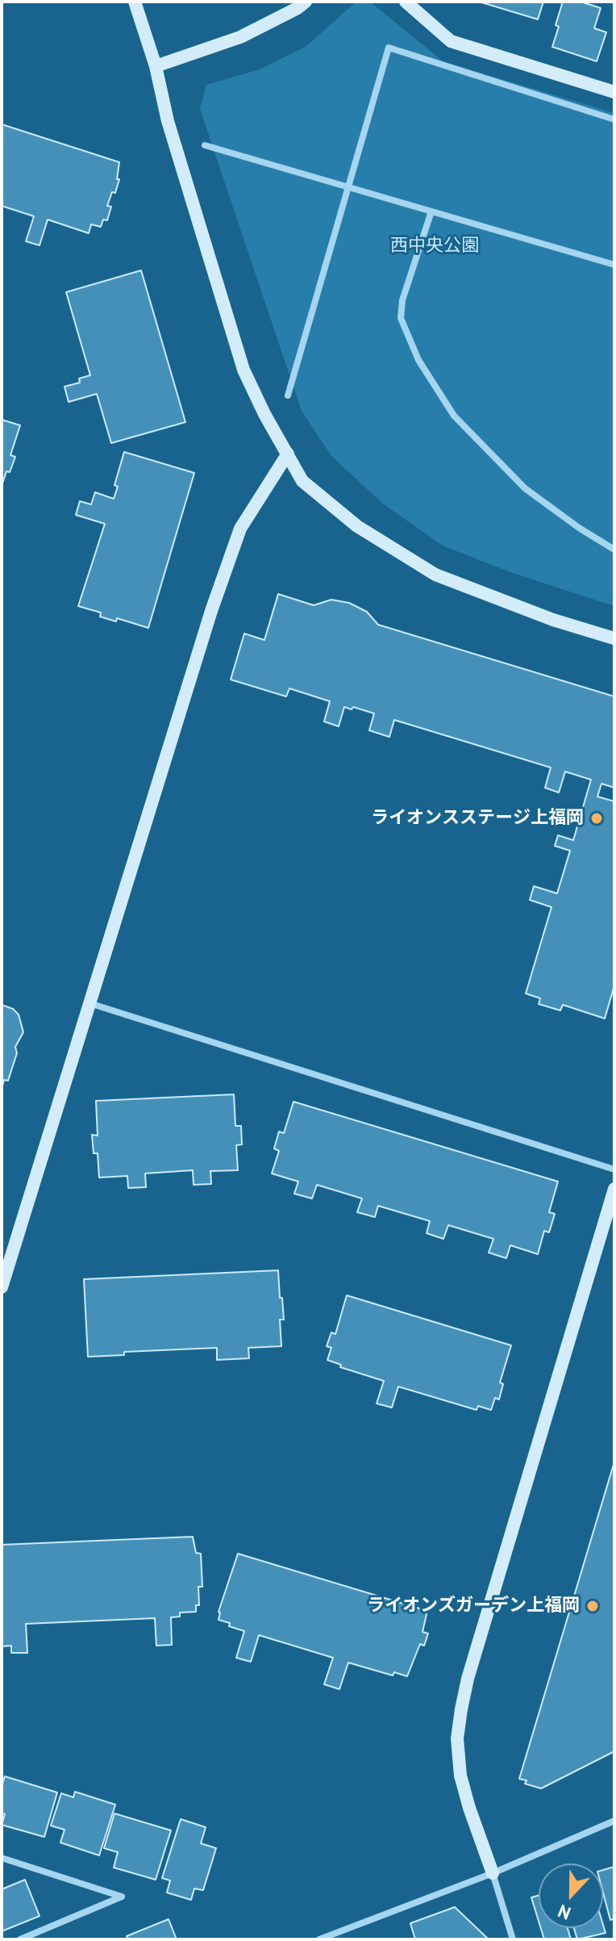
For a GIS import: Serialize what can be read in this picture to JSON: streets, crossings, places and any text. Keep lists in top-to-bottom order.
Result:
{
  "parks": ["西中央公園"],
  "places": ["ライオンスステージ上福岡", "ライオンズガーデン上福岡"],
  "north": "bottom"
}
